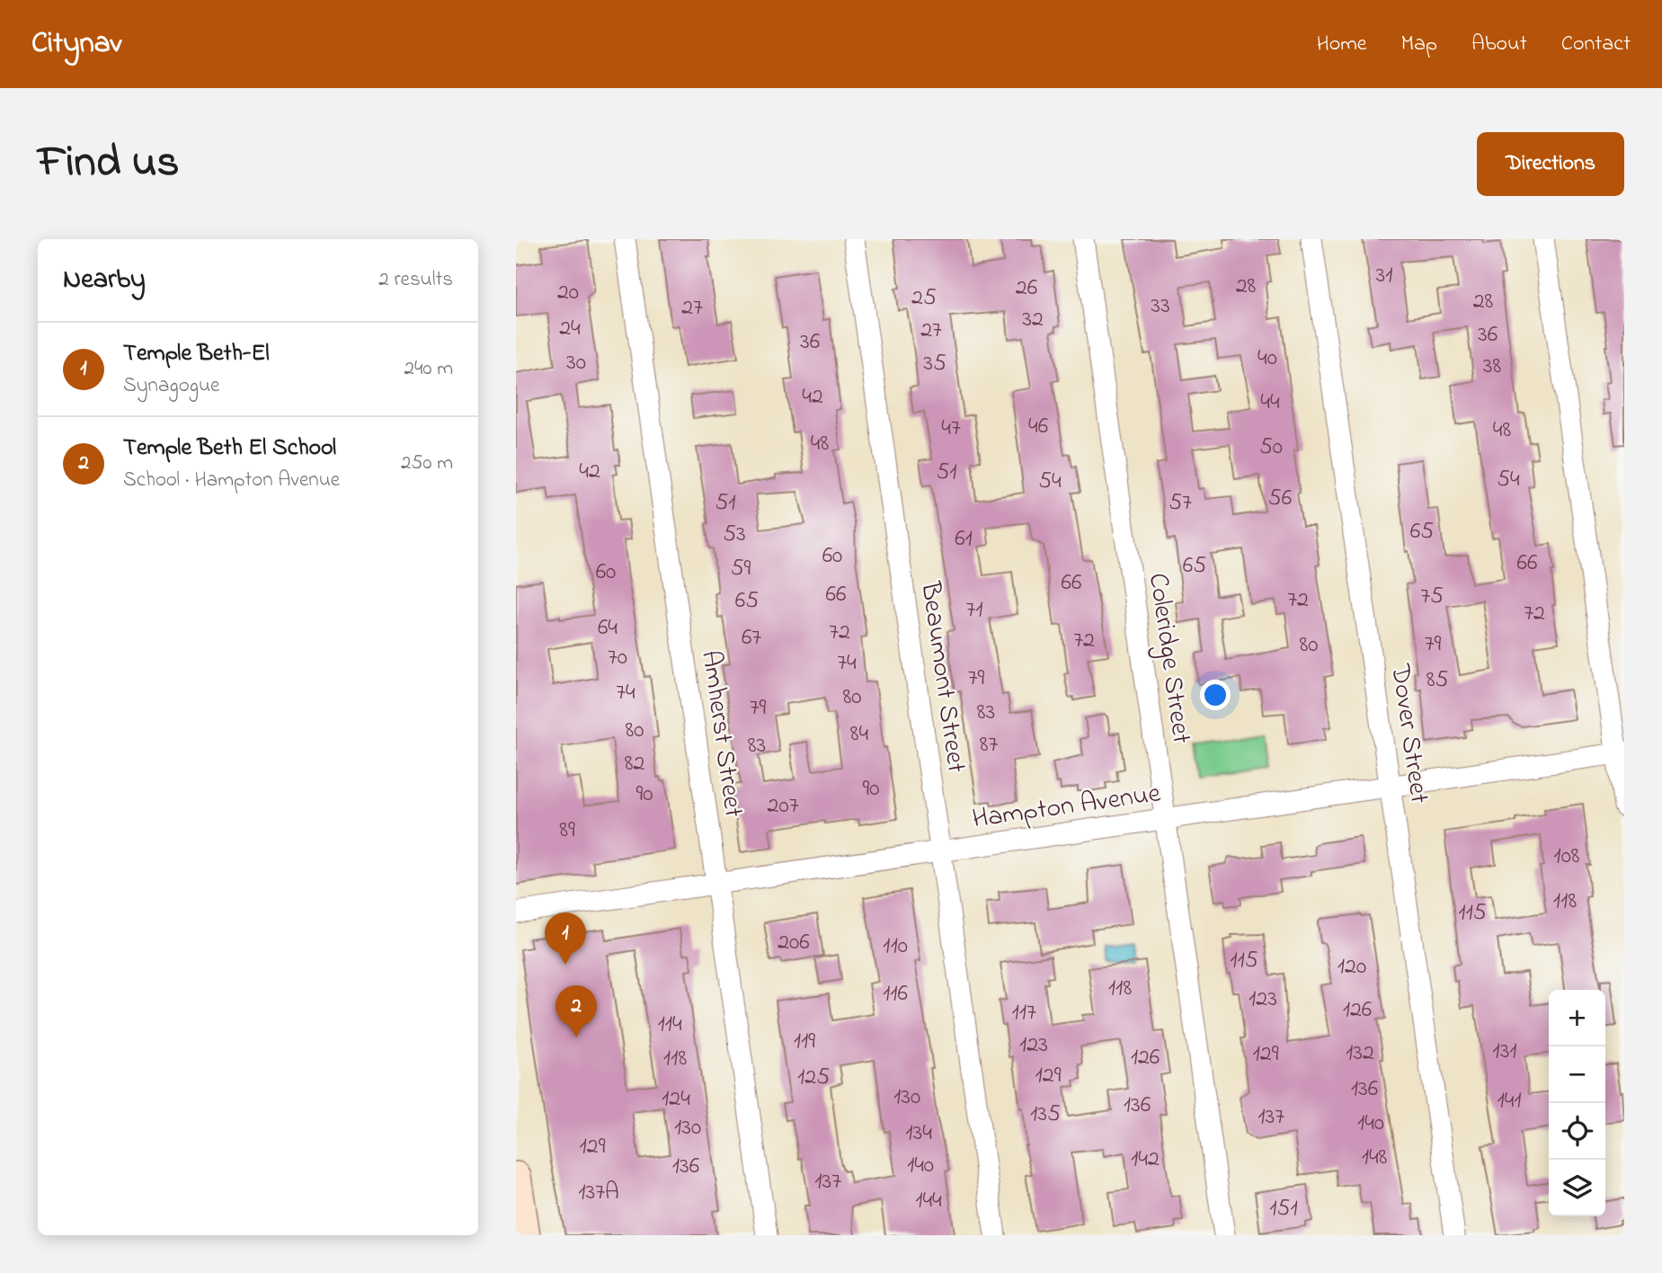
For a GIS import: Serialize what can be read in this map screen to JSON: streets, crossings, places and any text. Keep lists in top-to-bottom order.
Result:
{
  "streets": {
    "street": [
      "Coleridge Street",
      "Beaumont Street",
      "Amherst Street",
      "Dover Street",
      "Hampton Avenue"
    ]
  },
  "crossings": [
    ["Coleridge Street", "Hampton Avenue"],
    ["Beaumont Street", "Hampton Avenue"],
    ["Amherst Street", "Hampton Avenue"],
    ["Dover Street", "Hampton Avenue"]
  ],
  "house_numbers": [
    "31",
    "28",
    "26",
    "20",
    "25",
    "28",
    "33",
    "27",
    "32",
    "24",
    "27",
    "36",
    "36",
    "40",
    "30",
    "35",
    "38",
    "42",
    "44",
    "46",
    "47",
    "48",
    "48",
    "50",
    "42",
    "51",
    "54",
    "54",
    "56",
    "51",
    "57",
    "65",
    "53",
    "61",
    "60",
    "66",
    "65",
    "59",
    "60",
    "66",
    "66",
    "75",
    "72",
    "65",
    "71",
    "72",
    "64",
    "72",
    "67",
    "72",
    "79",
    "80",
    "70",
    "74",
    "79",
    "85",
    "74",
    "80",
    "79",
    "83",
    "80",
    "84",
    "87",
    "83",
    "82",
    "90",
    "90",
    "207",
    "89",
    "108",
    "118",
    "115",
    "206",
    "110",
    "115",
    "120",
    "118",
    "116",
    "123",
    "126",
    "117",
    "114",
    "119",
    "123",
    "131",
    "132",
    "129",
    "126",
    "118",
    "129",
    "125",
    "136",
    "130",
    "124",
    "141",
    "136",
    "135",
    "137",
    "140",
    "130",
    "134",
    "129",
    "148",
    "142",
    "140",
    "136",
    "137",
    "137A",
    "144",
    "151"
  ],
  "page": {
    "header": "Citynav",
    "nav": [
      "Home",
      "Map",
      "About",
      "Contact"
    ],
    "title": "Find us",
    "buttons": "Directions",
    "heading": ["Nearby", "2 results"],
    "list": [
      {
        "mark": "1",
        "name": "Temple Beth-El",
        "note": "Synagogue",
        "value": "240 m"
      },
      {
        "mark": "2",
        "name": "Temple Beth El School",
        "note": "School · Hampton Avenue",
        "value": "250 m"
      }
    ],
    "pins": ["1", "2"],
    "map_buttons": ["+", "−"]
  }
}
